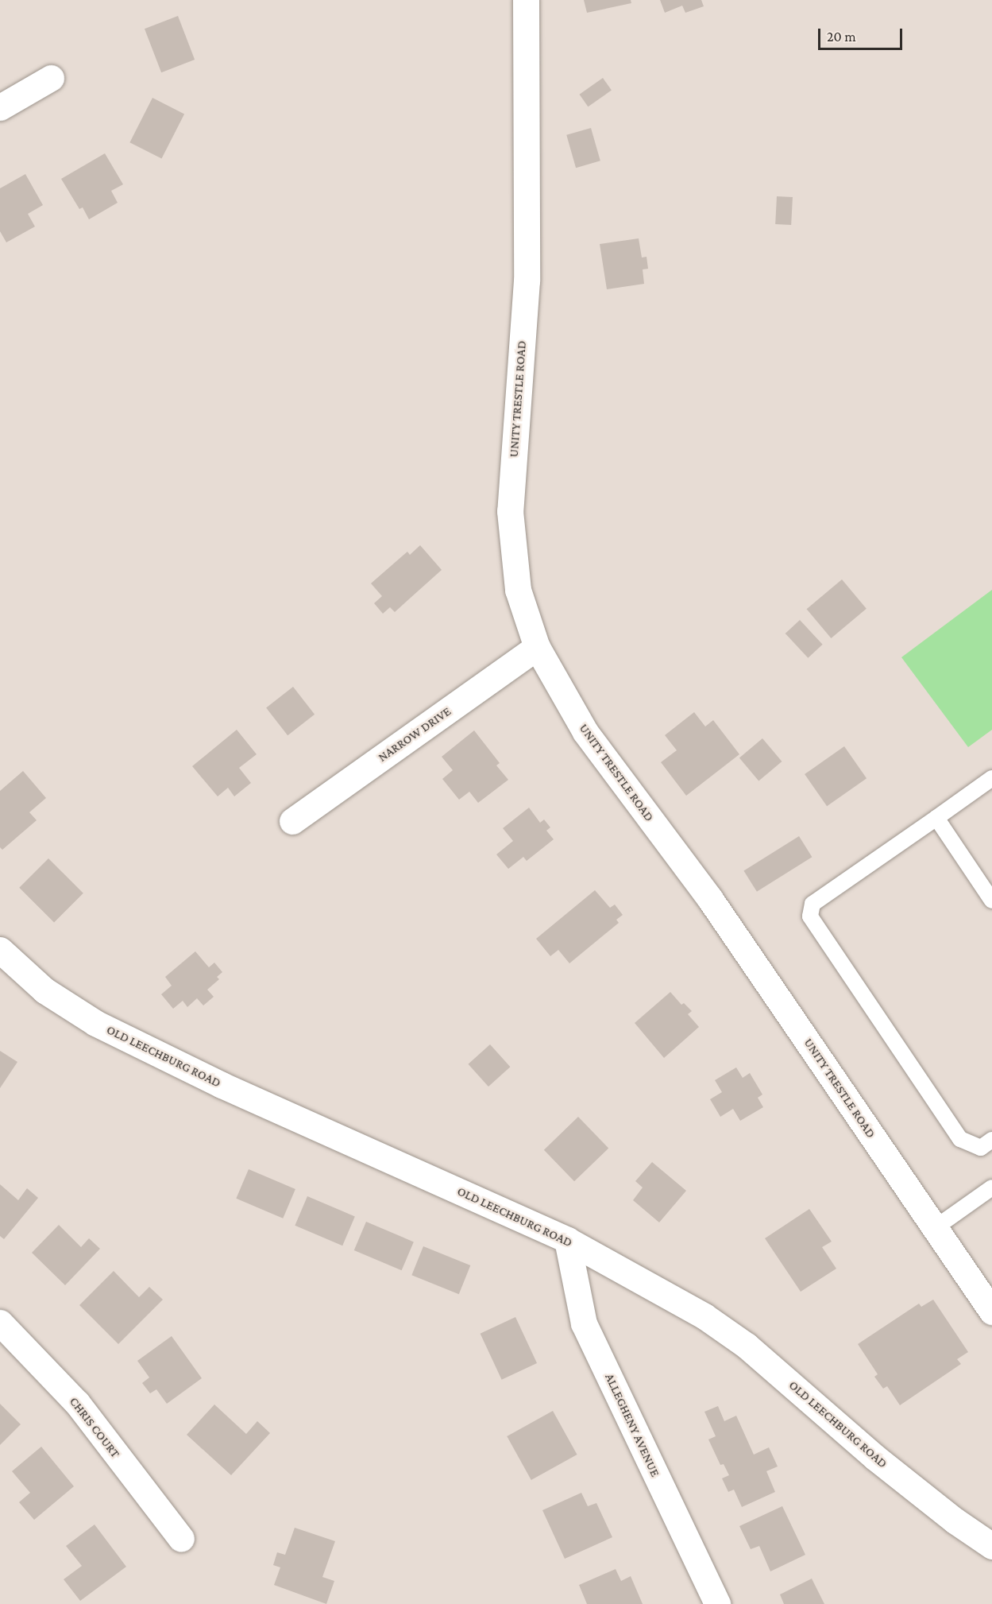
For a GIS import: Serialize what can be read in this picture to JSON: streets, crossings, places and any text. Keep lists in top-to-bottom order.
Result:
{
  "streets": {
    "street": [
      "UNITY TRESTLE ROAD",
      "NARROW DRIVE",
      "OLD LEECHBURG ROAD",
      "ALLEGHENY AVENUE",
      "CHRIS COURT"
    ]
  },
  "crossings": [
    ["UNITY TRESTLE ROAD", "NARROW DRIVE"],
    ["OLD LEECHBURG ROAD", "ALLEGHENY AVENUE"]
  ],
  "scale_bar": "20 m"
}
